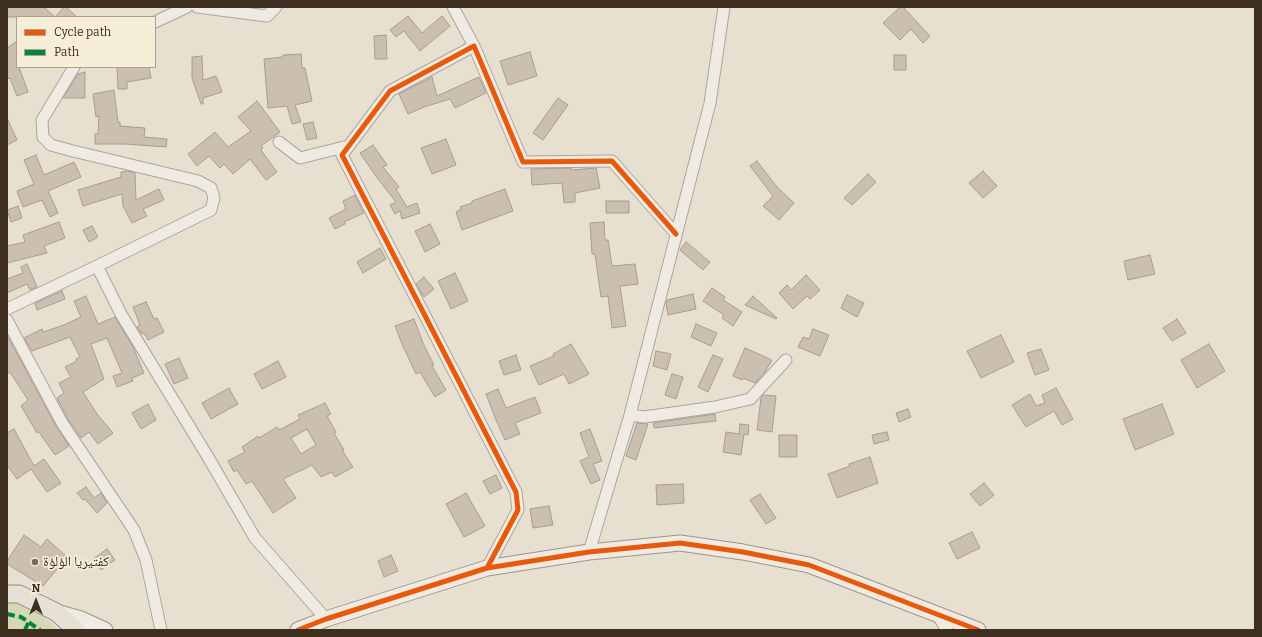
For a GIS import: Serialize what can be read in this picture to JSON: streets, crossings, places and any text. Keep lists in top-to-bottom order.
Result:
{
  "places": ["كفتيريا الؤلؤة"],
  "legend": ["Cycle path", "Path"],
  "north": "top"
}
